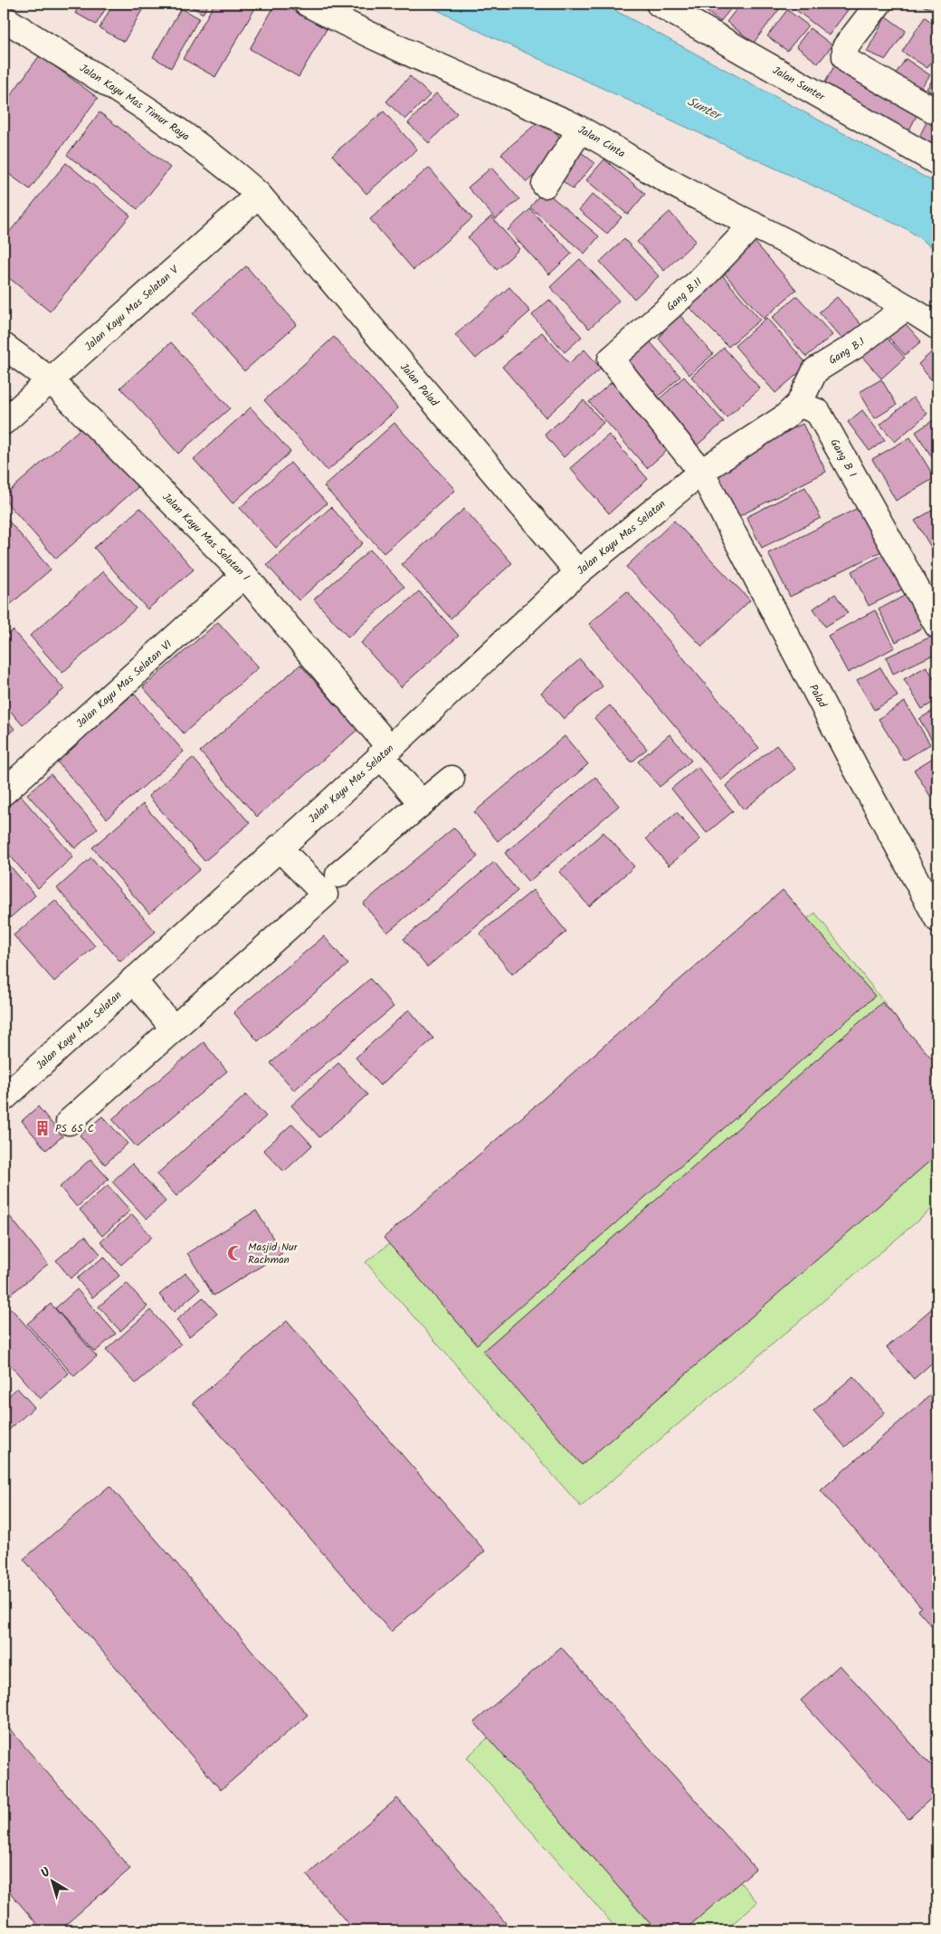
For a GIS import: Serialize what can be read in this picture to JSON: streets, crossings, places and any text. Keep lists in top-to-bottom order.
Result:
{
  "streets": {
    "street": [
      "Jalan Sunter",
      "Jalan Kayu Mas Timur Raya",
      "Jalan Cinta",
      "Gang B.II",
      "Jalan Kayu Mas Selatan V",
      "Gang B.I",
      "Jalan Palad",
      "Gang B I",
      "Jalan Kayu Mas Selatan I",
      "Jalan Kayu Mas Selatan",
      "Jalan Kayu Mas Selatan VI",
      "Palad"
    ]
  },
  "crossings": [
    ["Jalan Kayu Mas Timur Raya", "Jalan Kayu Mas Selatan V"],
    ["Jalan Kayu Mas Timur Raya", "Jalan Palad"],
    ["Jalan Cinta", "Gang B.II"],
    ["Jalan Cinta", "Gang B.I"],
    ["Gang B.II", "Palad"],
    ["Jalan Kayu Mas Selatan V", "Jalan Palad"],
    ["Jalan Kayu Mas Selatan V", "Jalan Kayu Mas Selatan I"],
    ["Gang B.I", "Gang B I"],
    ["Jalan Palad", "Jalan Kayu Mas Selatan"],
    ["Jalan Kayu Mas Selatan I", "Jalan Kayu Mas Selatan"],
    ["Jalan Kayu Mas Selatan I", "Jalan Kayu Mas Selatan VI"],
    ["Jalan Kayu Mas Selatan", "Palad"]
  ],
  "water": ["Sunter"],
  "places": {
    "building": ["PS 65 C"],
    "mosque": ["Masjid Nur Rachman"]
  },
  "north": "top left"
}
